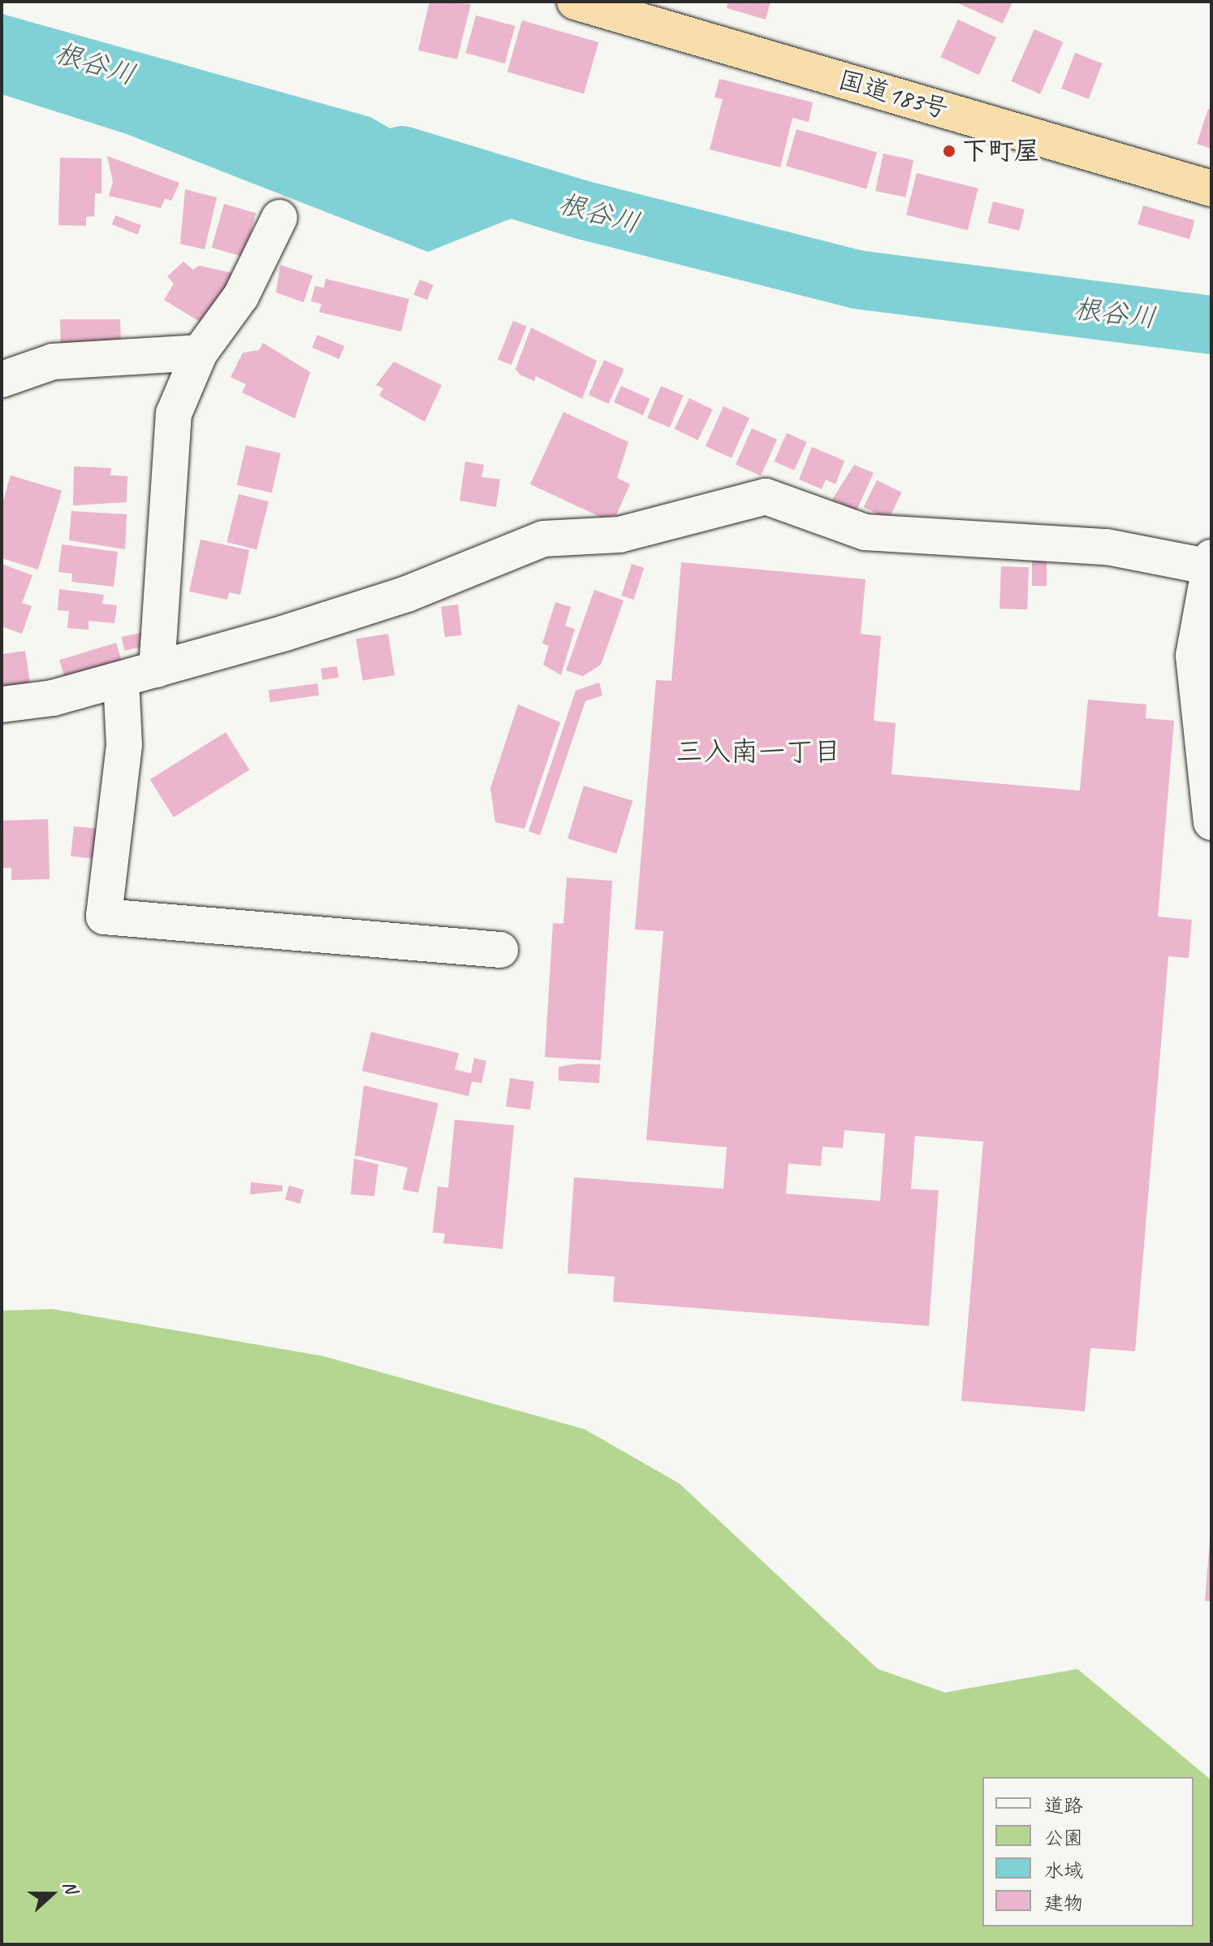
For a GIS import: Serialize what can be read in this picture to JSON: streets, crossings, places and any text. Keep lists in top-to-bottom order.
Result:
{
  "streets": {
    "highway": ["国道183号"]
  },
  "districts": ["三入南一丁目"],
  "water": ["根谷川"],
  "places": ["下町屋"],
  "legend": [
    "道路",
    "公園",
    "水域",
    "建物"
  ],
  "north": "right"
}
